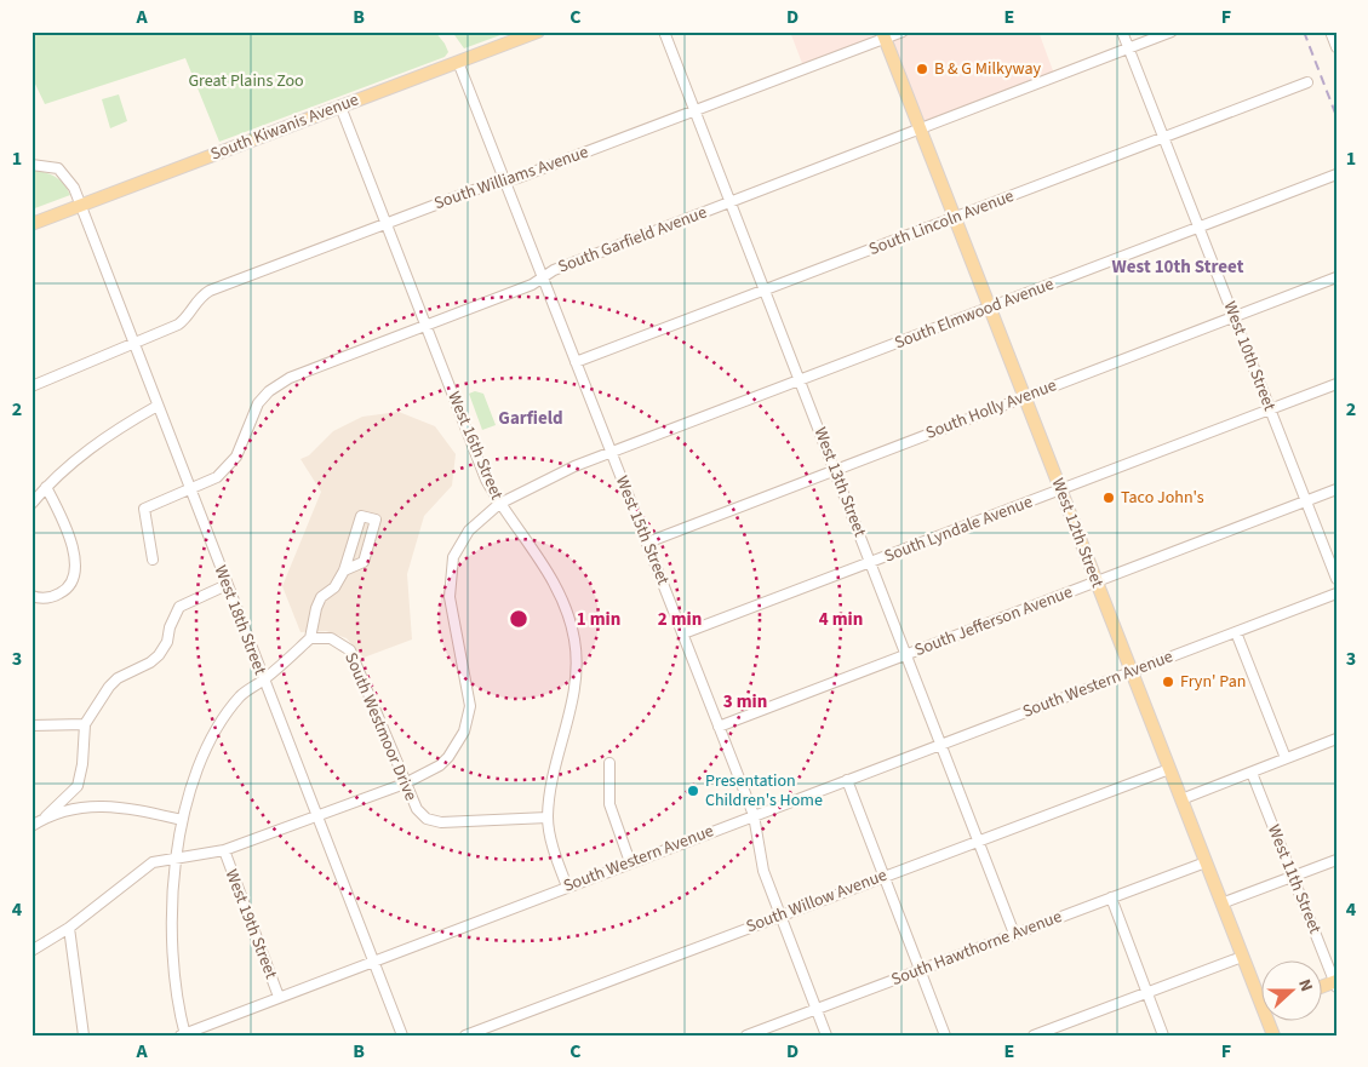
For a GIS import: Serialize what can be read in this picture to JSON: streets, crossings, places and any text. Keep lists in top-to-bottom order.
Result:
{
  "streets": {
    "main road": ["South Kiwanis Avenue", "West 12th Street"],
    "street": [
      "South Williams Avenue",
      "South Lincoln Avenue",
      "South Garfield Avenue",
      "South Elmwood Avenue",
      "West 10th Street",
      "South Holly Avenue",
      "West 16th Street",
      "West 13th Street",
      "South Lyndale Avenue",
      "West 15th Street",
      "West 18th Street",
      "South Jefferson Avenue",
      "South Western Avenue",
      "South Westmoor Drive",
      "West 11th Street",
      "South Willow Avenue",
      "West 19th Street",
      "South Hawthorne Avenue"
    ]
  },
  "crossings": [
    ["South Kiwanis Avenue", "West 16th Street"],
    ["South Kiwanis Avenue", "West 15th Street"],
    ["South Kiwanis Avenue", "West 18th Street"],
    ["South Williams Avenue", "West 16th Street"],
    ["South Williams Avenue", "West 13th Street"],
    ["South Williams Avenue", "West 15th Street"],
    ["South Williams Avenue", "West 12th Street"],
    ["South Williams Avenue", "West 18th Street"],
    ["South Lincoln Avenue", "West 10th Street"],
    ["South Lincoln Avenue", "West 13th Street"],
    ["South Lincoln Avenue", "West 15th Street"],
    ["South Lincoln Avenue", "West 12th Street"],
    ["South Garfield Avenue", "West 10th Street"],
    ["South Garfield Avenue", "West 16th Street"],
    ["South Garfield Avenue", "West 13th Street"],
    ["South Garfield Avenue", "West 15th Street"],
    ["South Garfield Avenue", "West 12th Street"],
    ["South Garfield Avenue", "West 18th Street"],
    ["South Elmwood Avenue", "West 10th Street"],
    ["South Elmwood Avenue", "West 16th Street"],
    ["South Elmwood Avenue", "West 13th Street"],
    ["South Elmwood Avenue", "West 15th Street"],
    ["South Elmwood Avenue", "West 12th Street"],
    ["South Elmwood Avenue", "West 18th Street"],
    ["South Elmwood Avenue", "South Westmoor Drive"],
    ["West 10th Street", "South Holly Avenue"],
    ["West 10th Street", "South Lyndale Avenue"],
    ["West 10th Street", "South Jefferson Avenue"],
    ["South Holly Avenue", "West 13th Street"],
    ["South Holly Avenue", "West 15th Street"],
    ["South Holly Avenue", "West 12th Street"],
    ["West 16th Street", "South Western Avenue"],
    ["West 16th Street", "South Westmoor Drive"],
    ["West 13th Street", "South Lyndale Avenue"],
    ["West 13th Street", "South Jefferson Avenue"],
    ["West 13th Street", "South Western Avenue"],
    ["West 13th Street", "South Willow Avenue"],
    ["West 13th Street", "South Hawthorne Avenue"],
    ["South Lyndale Avenue", "West 15th Street"],
    ["South Lyndale Avenue", "West 12th Street"],
    ["West 15th Street", "South Jefferson Avenue"],
    ["West 15th Street", "South Western Avenue"],
    ["West 15th Street", "South Willow Avenue"],
    ["West 15th Street", "South Hawthorne Avenue"],
    ["West 12th Street", "South Jefferson Avenue"],
    ["West 12th Street", "South Western Avenue"],
    ["West 12th Street", "South Willow Avenue"],
    ["West 12th Street", "South Hawthorne Avenue"],
    ["West 18th Street", "South Western Avenue"],
    ["South Western Avenue", "West 19th Street"]
  ],
  "districts": ["West 10th Street", "Garfield"],
  "parks": ["Great Plains Zoo"],
  "places": [
    "B & G Milkyway",
    "Taco John's",
    "Fryn' Pan",
    "Presentation Children's Home"
  ],
  "north": "right",
  "grid": {
    "columns": [
      "A",
      "B",
      "C",
      "D",
      "E",
      "F"
    ],
    "rows": [
      "1",
      "2",
      "3",
      "4"
    ]
  },
  "rings": [
    "1 min",
    "2 min",
    "4 min",
    "3 min"
  ]
}
